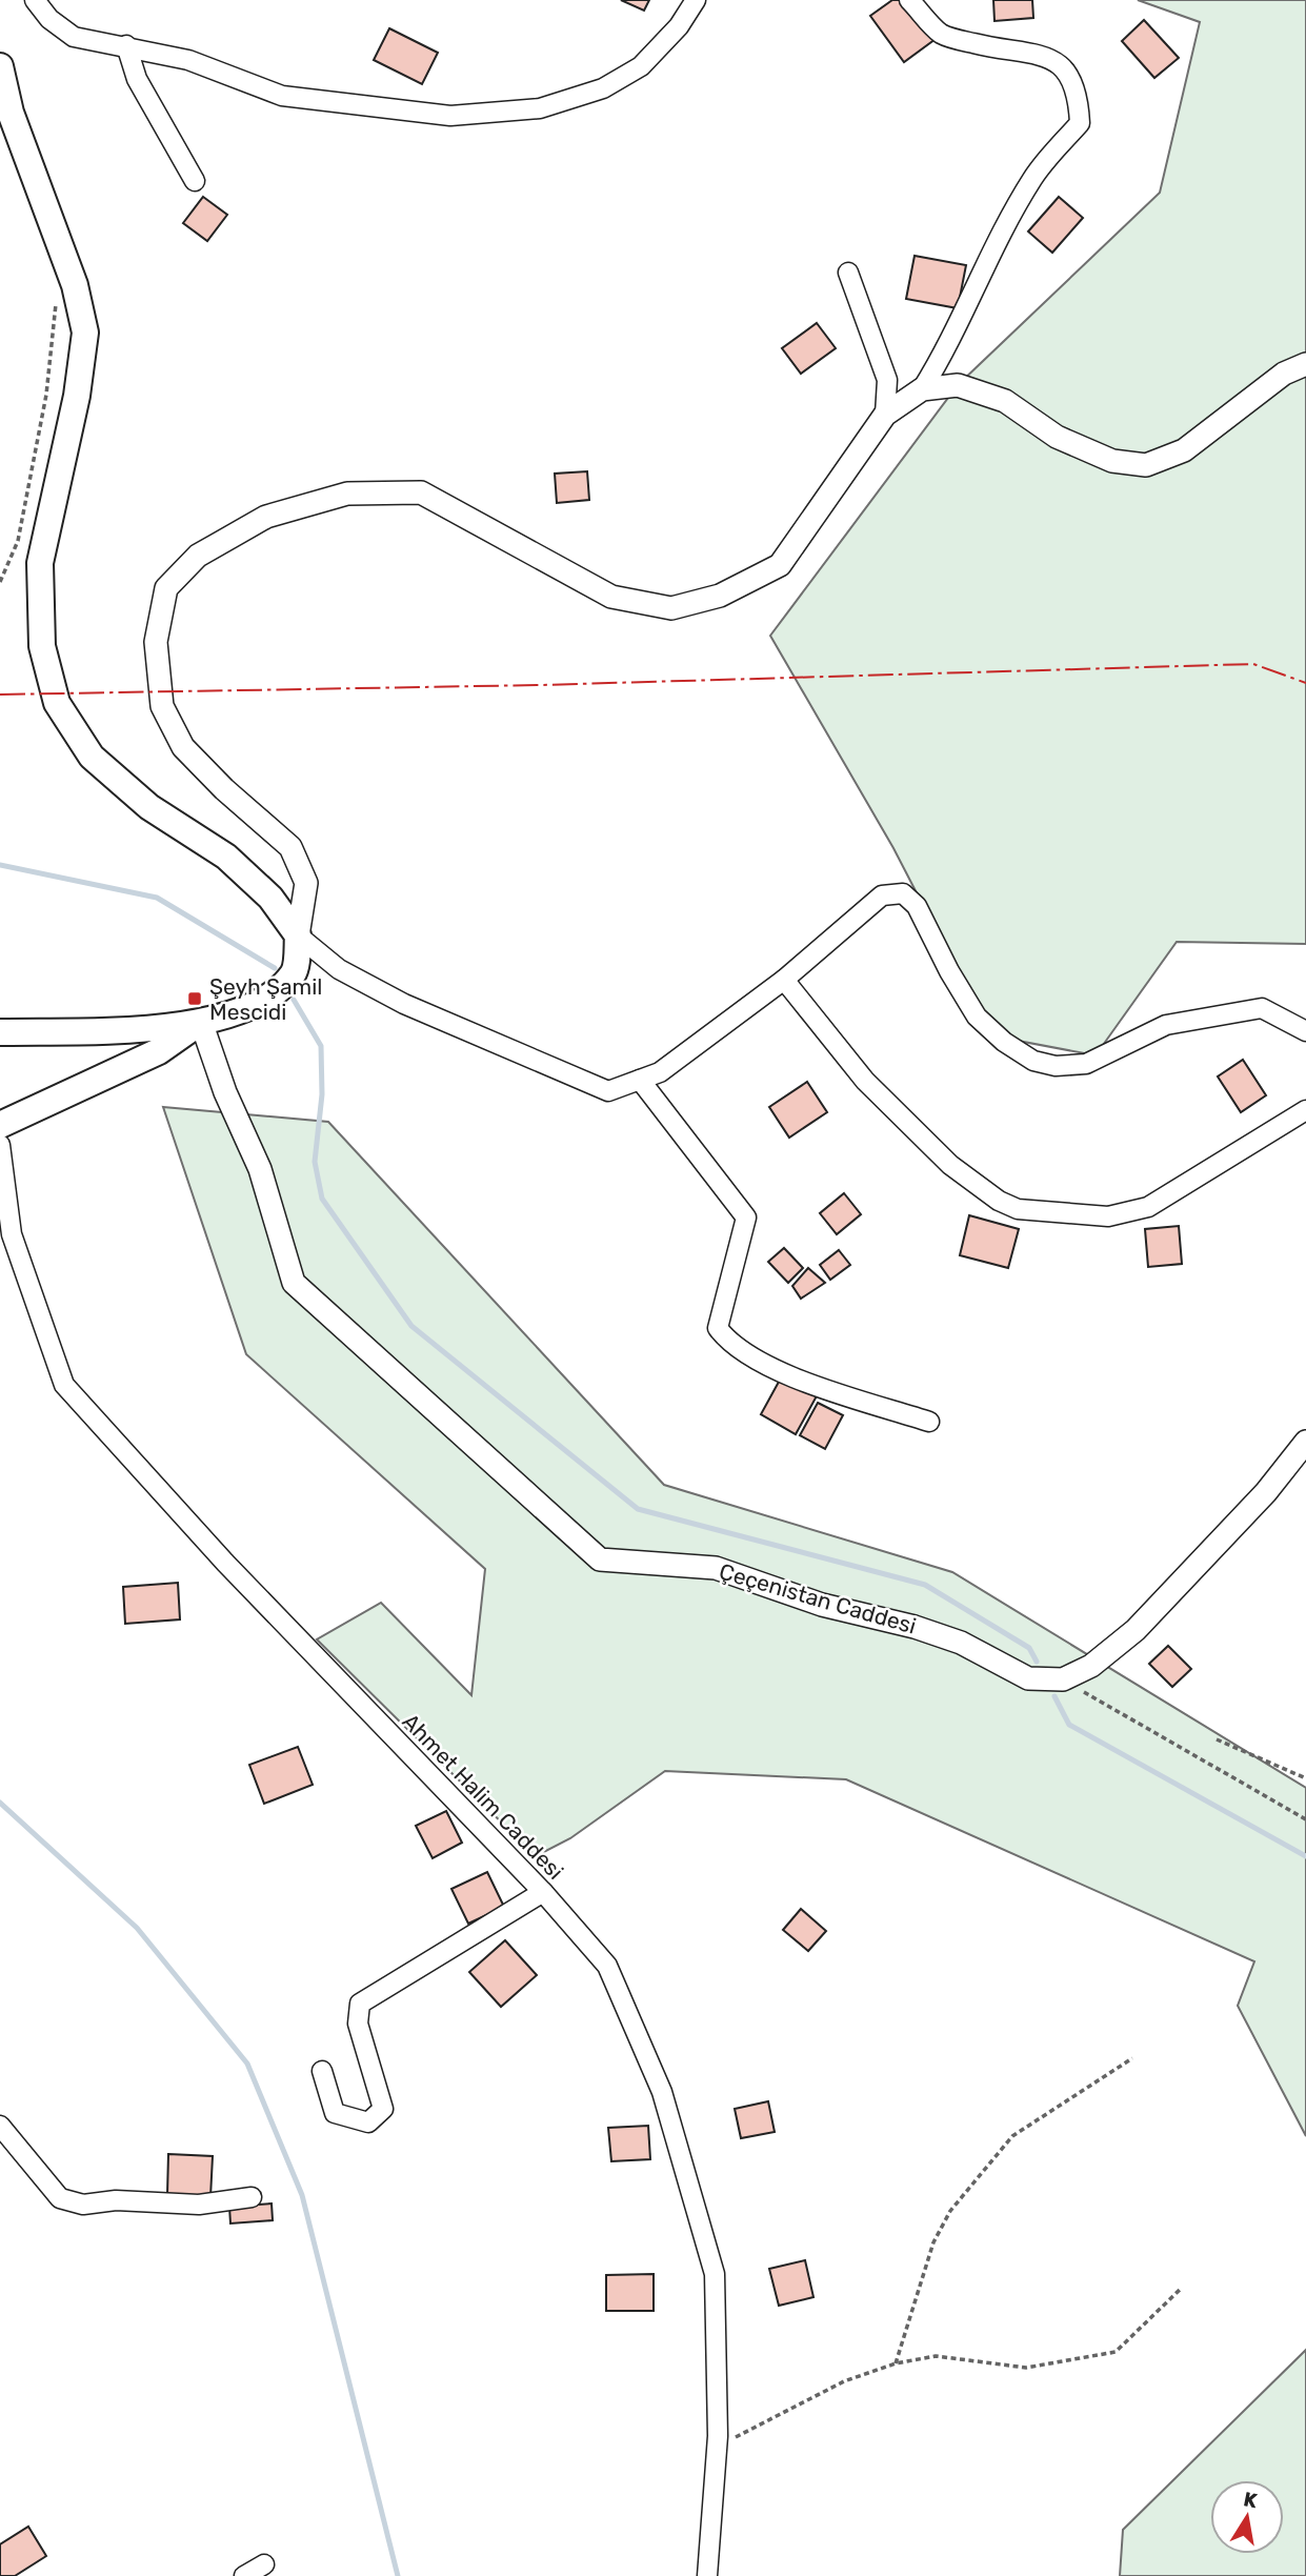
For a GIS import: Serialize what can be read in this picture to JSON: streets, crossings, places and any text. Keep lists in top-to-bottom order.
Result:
{
  "streets": {
    "street": ["Çeçenistan Caddesi", "Ahmet Halim Caddesi"]
  },
  "places": {
    "transit": ["Şeyh Şamil Mescidi"]
  },
  "north": "top"
}
